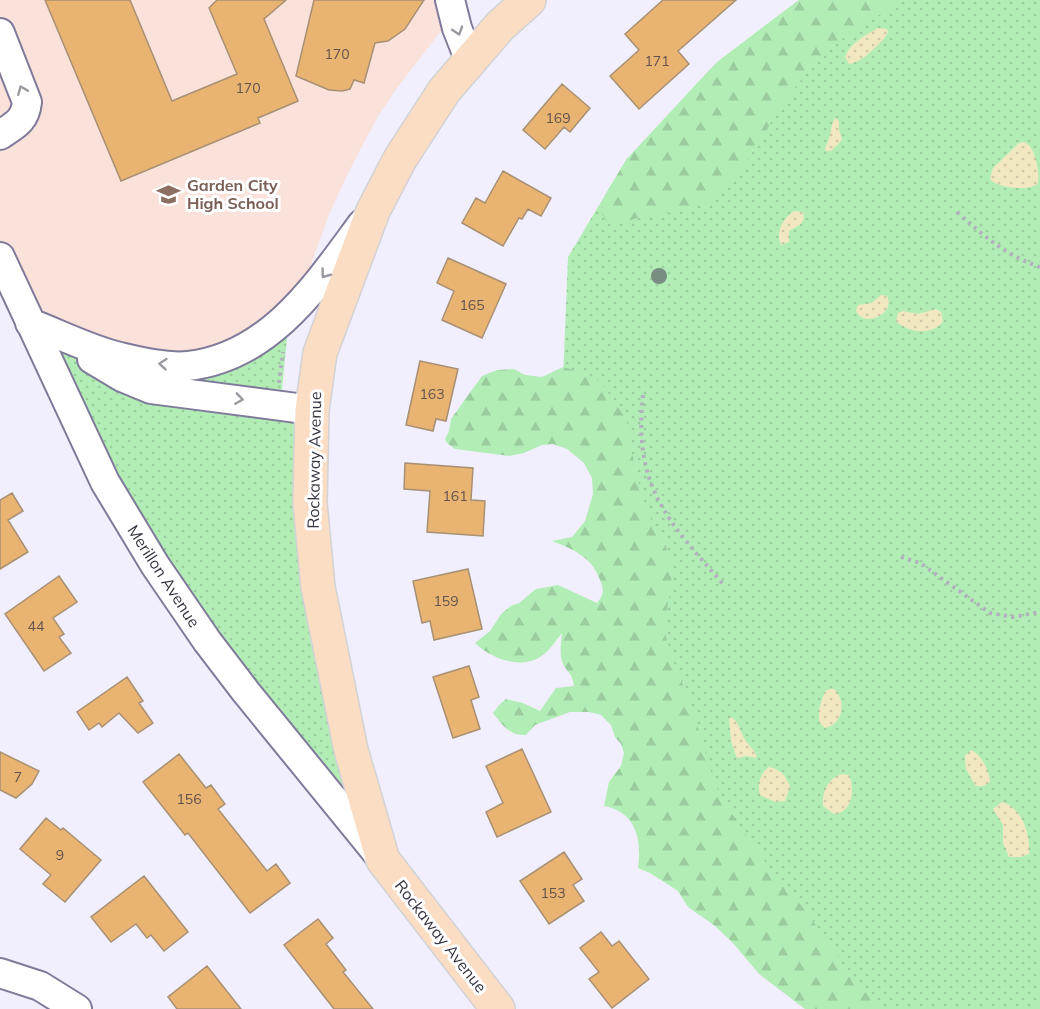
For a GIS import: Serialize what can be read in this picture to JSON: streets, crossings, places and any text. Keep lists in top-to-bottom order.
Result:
{
  "streets": {
    "main road": ["Rockaway Avenue"],
    "street": ["Merillon Avenue"]
  },
  "crossings": [
    ["Rockaway Avenue", "Merillon Avenue"]
  ],
  "places": {
    "school or university": ["Garden City High School"]
  },
  "house_numbers": [
    "170",
    "171",
    "170",
    "169",
    "165",
    "163",
    "161",
    "159",
    "44",
    "7",
    "156",
    "9",
    "153"
  ]
}
